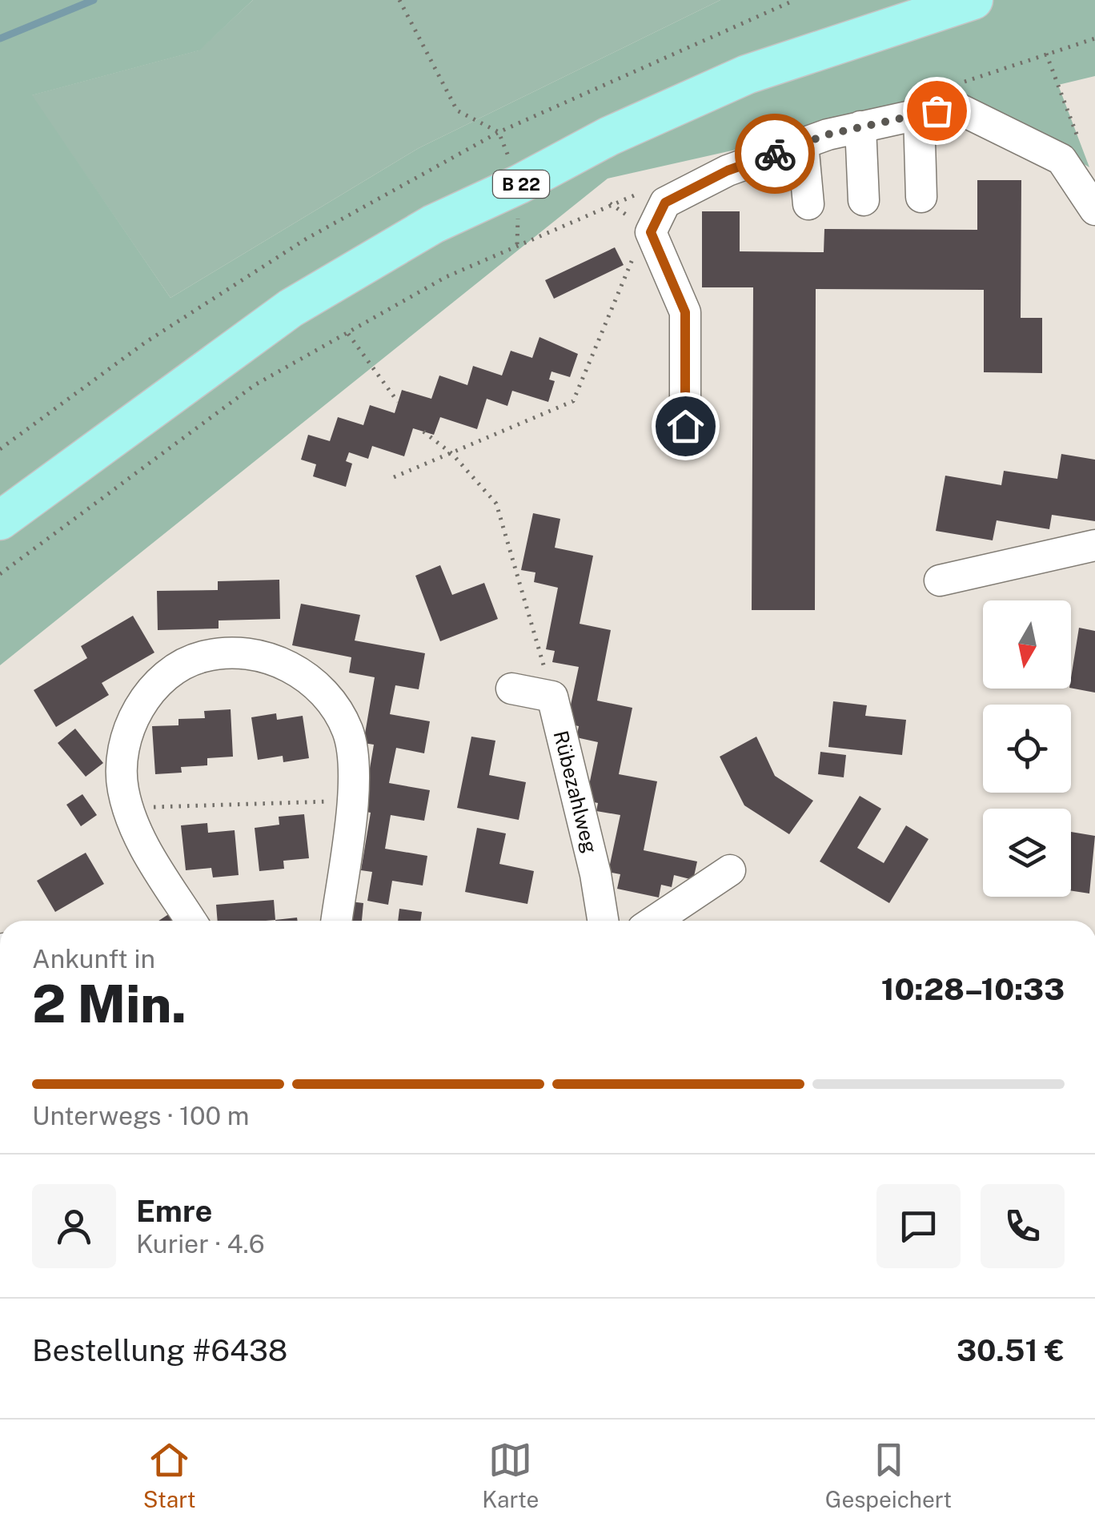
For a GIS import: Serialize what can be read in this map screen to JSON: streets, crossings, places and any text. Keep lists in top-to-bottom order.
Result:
{
  "streets": {
    "main road": ["B 22"],
    "street": ["Rübezahlweg"]
  },
  "north": "bottom",
  "page": {
    "heading": ["2 Min.", "Ankunft in", "10:28–10:33"],
    "panel": [
      "Emre",
      "Kurier · 4.6",
      "Bestellung #6438",
      "30.51 €"
    ],
    "bar": "Unterwegs · 100 m",
    "tabs": ["Start", "Karte", "Gespeichert"]
  }
}
